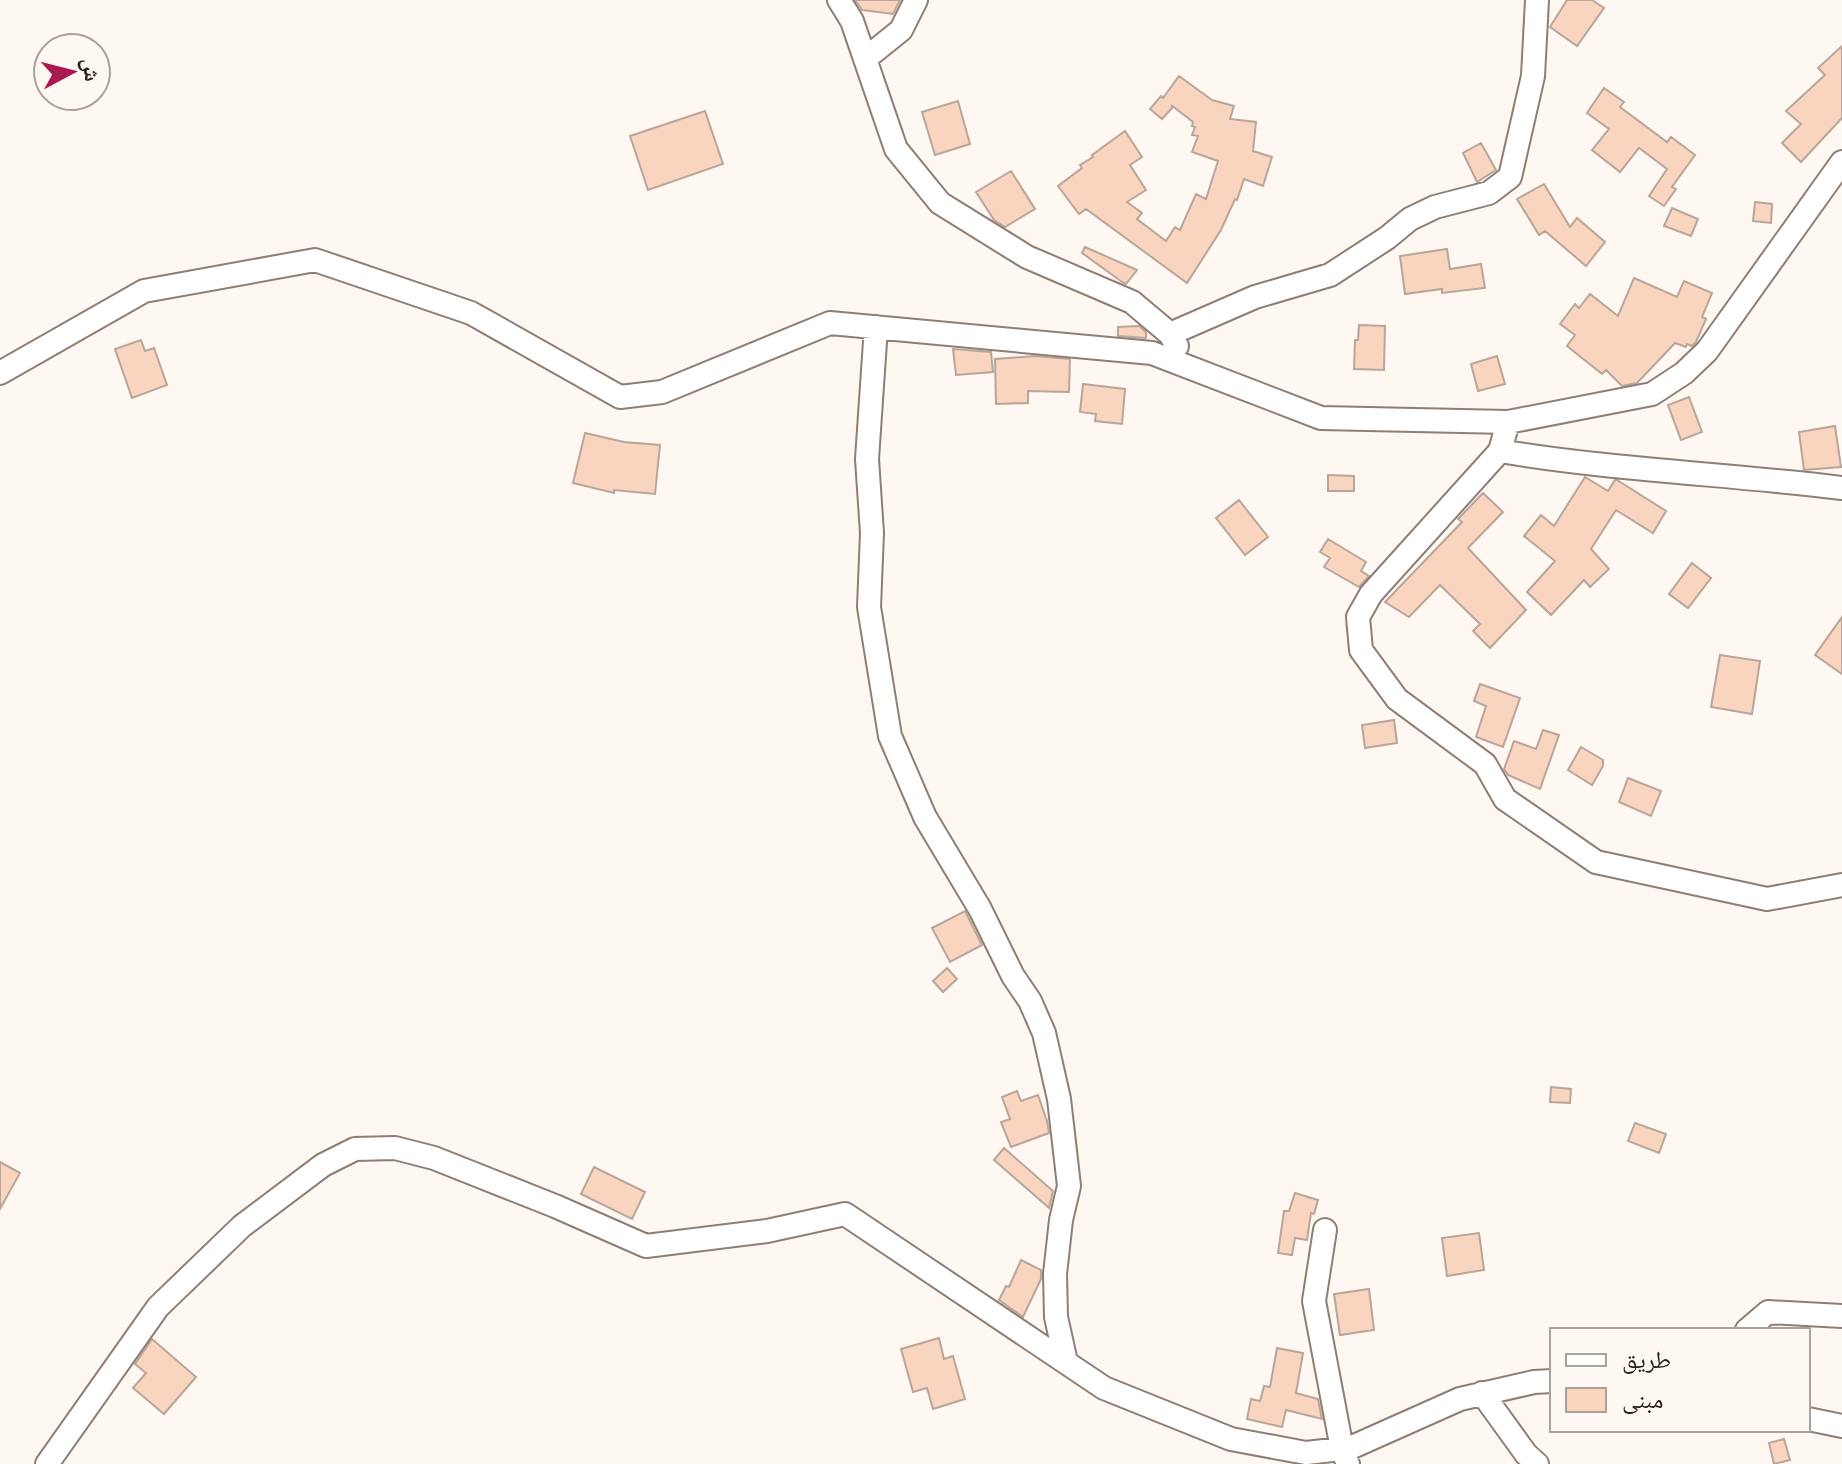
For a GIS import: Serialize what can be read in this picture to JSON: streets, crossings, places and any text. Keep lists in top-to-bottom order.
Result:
{
  "legend": ["طريق", "مبنى"],
  "north": "right"
}
